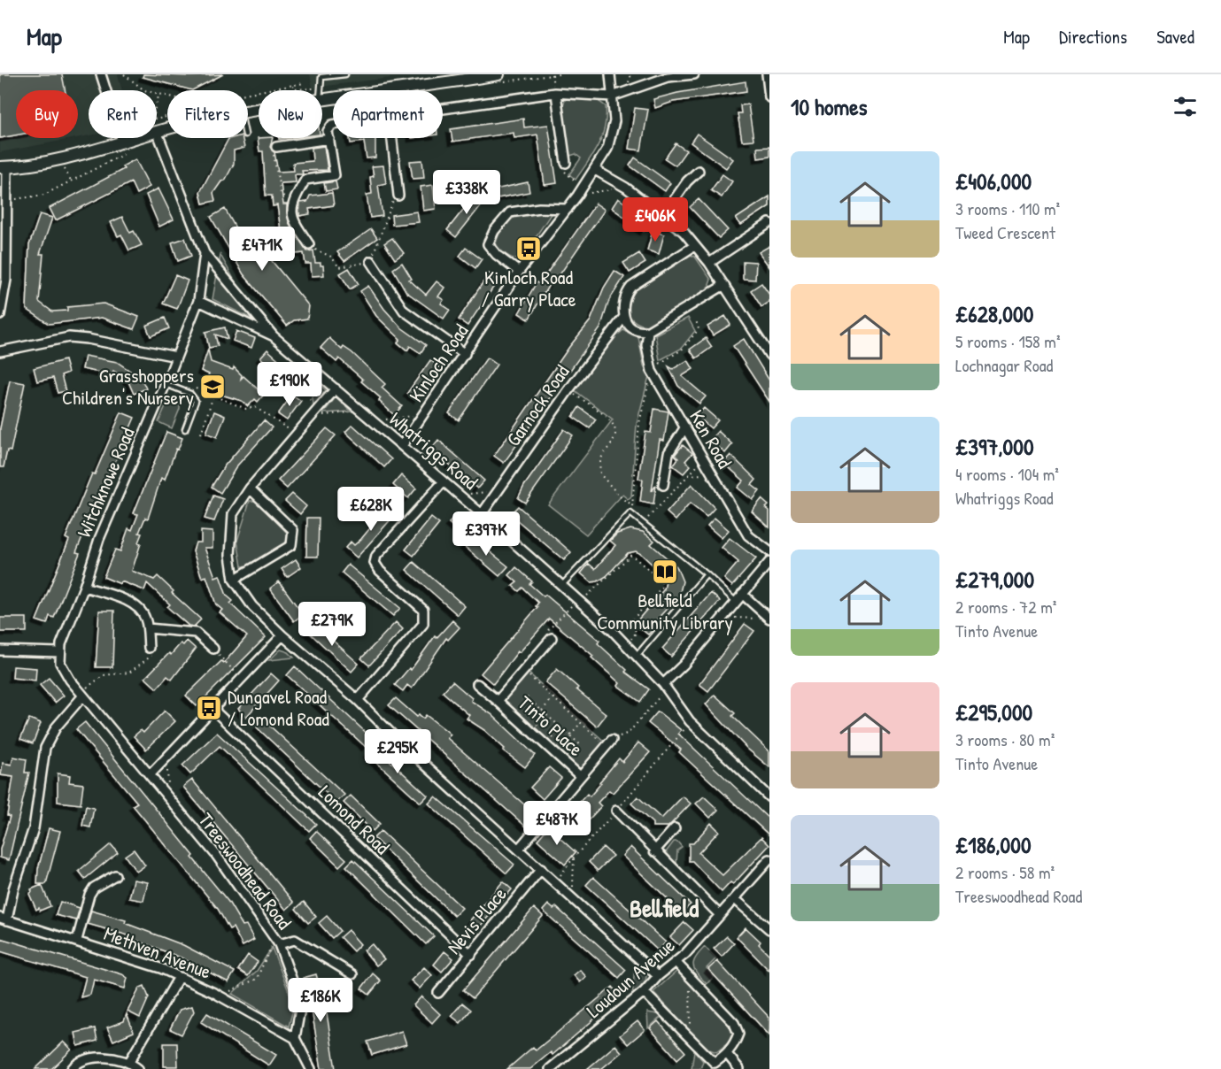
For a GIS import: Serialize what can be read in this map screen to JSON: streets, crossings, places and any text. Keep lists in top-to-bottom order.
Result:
{
  "streets": {
    "street": [
      "Kinloch Road",
      "Garnock Road",
      "Ken Road",
      "Whatriggs Road",
      "Witchknowe Road",
      "Tinto Place",
      "Lomond Road",
      "Treeswoodhead Road",
      "Nevis Place",
      "Methven Avenue",
      "Loudoun Avenue"
    ]
  },
  "crossings": [
    ["Kinloch Road", "Whatriggs Road"],
    ["Garnock Road", "Whatriggs Road"],
    ["Whatriggs Road", "Witchknowe Road"],
    ["Lomond Road", "Nevis Place"],
    ["Treeswoodhead Road", "Methven Avenue"]
  ],
  "districts": ["Bellfield"],
  "places": {
    "bus stop": ["Kinloch Road / Garry Place", "Dungavel Road / Lomond Road"],
    "school or university": ["Grasshoppers Children's Nursery"],
    "library": ["Bellfield Community Library"]
  },
  "page": {
    "header": "Map",
    "nav": ["Map", "Directions", "Saved"],
    "heading": "10 homes",
    "chip": [
      "Buy",
      "Rent",
      "Filters",
      "New",
      "Apartment"
    ],
    "list": [
      {
        "name": "£406,000",
        "note": "3 rooms · 110 m² · Tweed Crescent"
      },
      {
        "name": "£628,000",
        "note": "5 rooms · 158 m² · Lochnagar Road"
      },
      {
        "name": "£397,000",
        "note": "4 rooms · 104 m² · Whatriggs Road"
      },
      {
        "name": "£279,000",
        "note": "2 rooms · 72 m² · Tinto Avenue"
      },
      {
        "name": "£295,000",
        "note": "3 rooms · 80 m² · Tinto Avenue"
      },
      {
        "name": "£186,000",
        "note": "2 rooms · 58 m² · Treeswoodhead Road"
      }
    ],
    "price": [
      "£338K",
      "£406K",
      "£471K",
      "£190K",
      "£628K",
      "£397K",
      "£279K",
      "£295K",
      "£487K",
      "£186K"
    ]
  }
}
